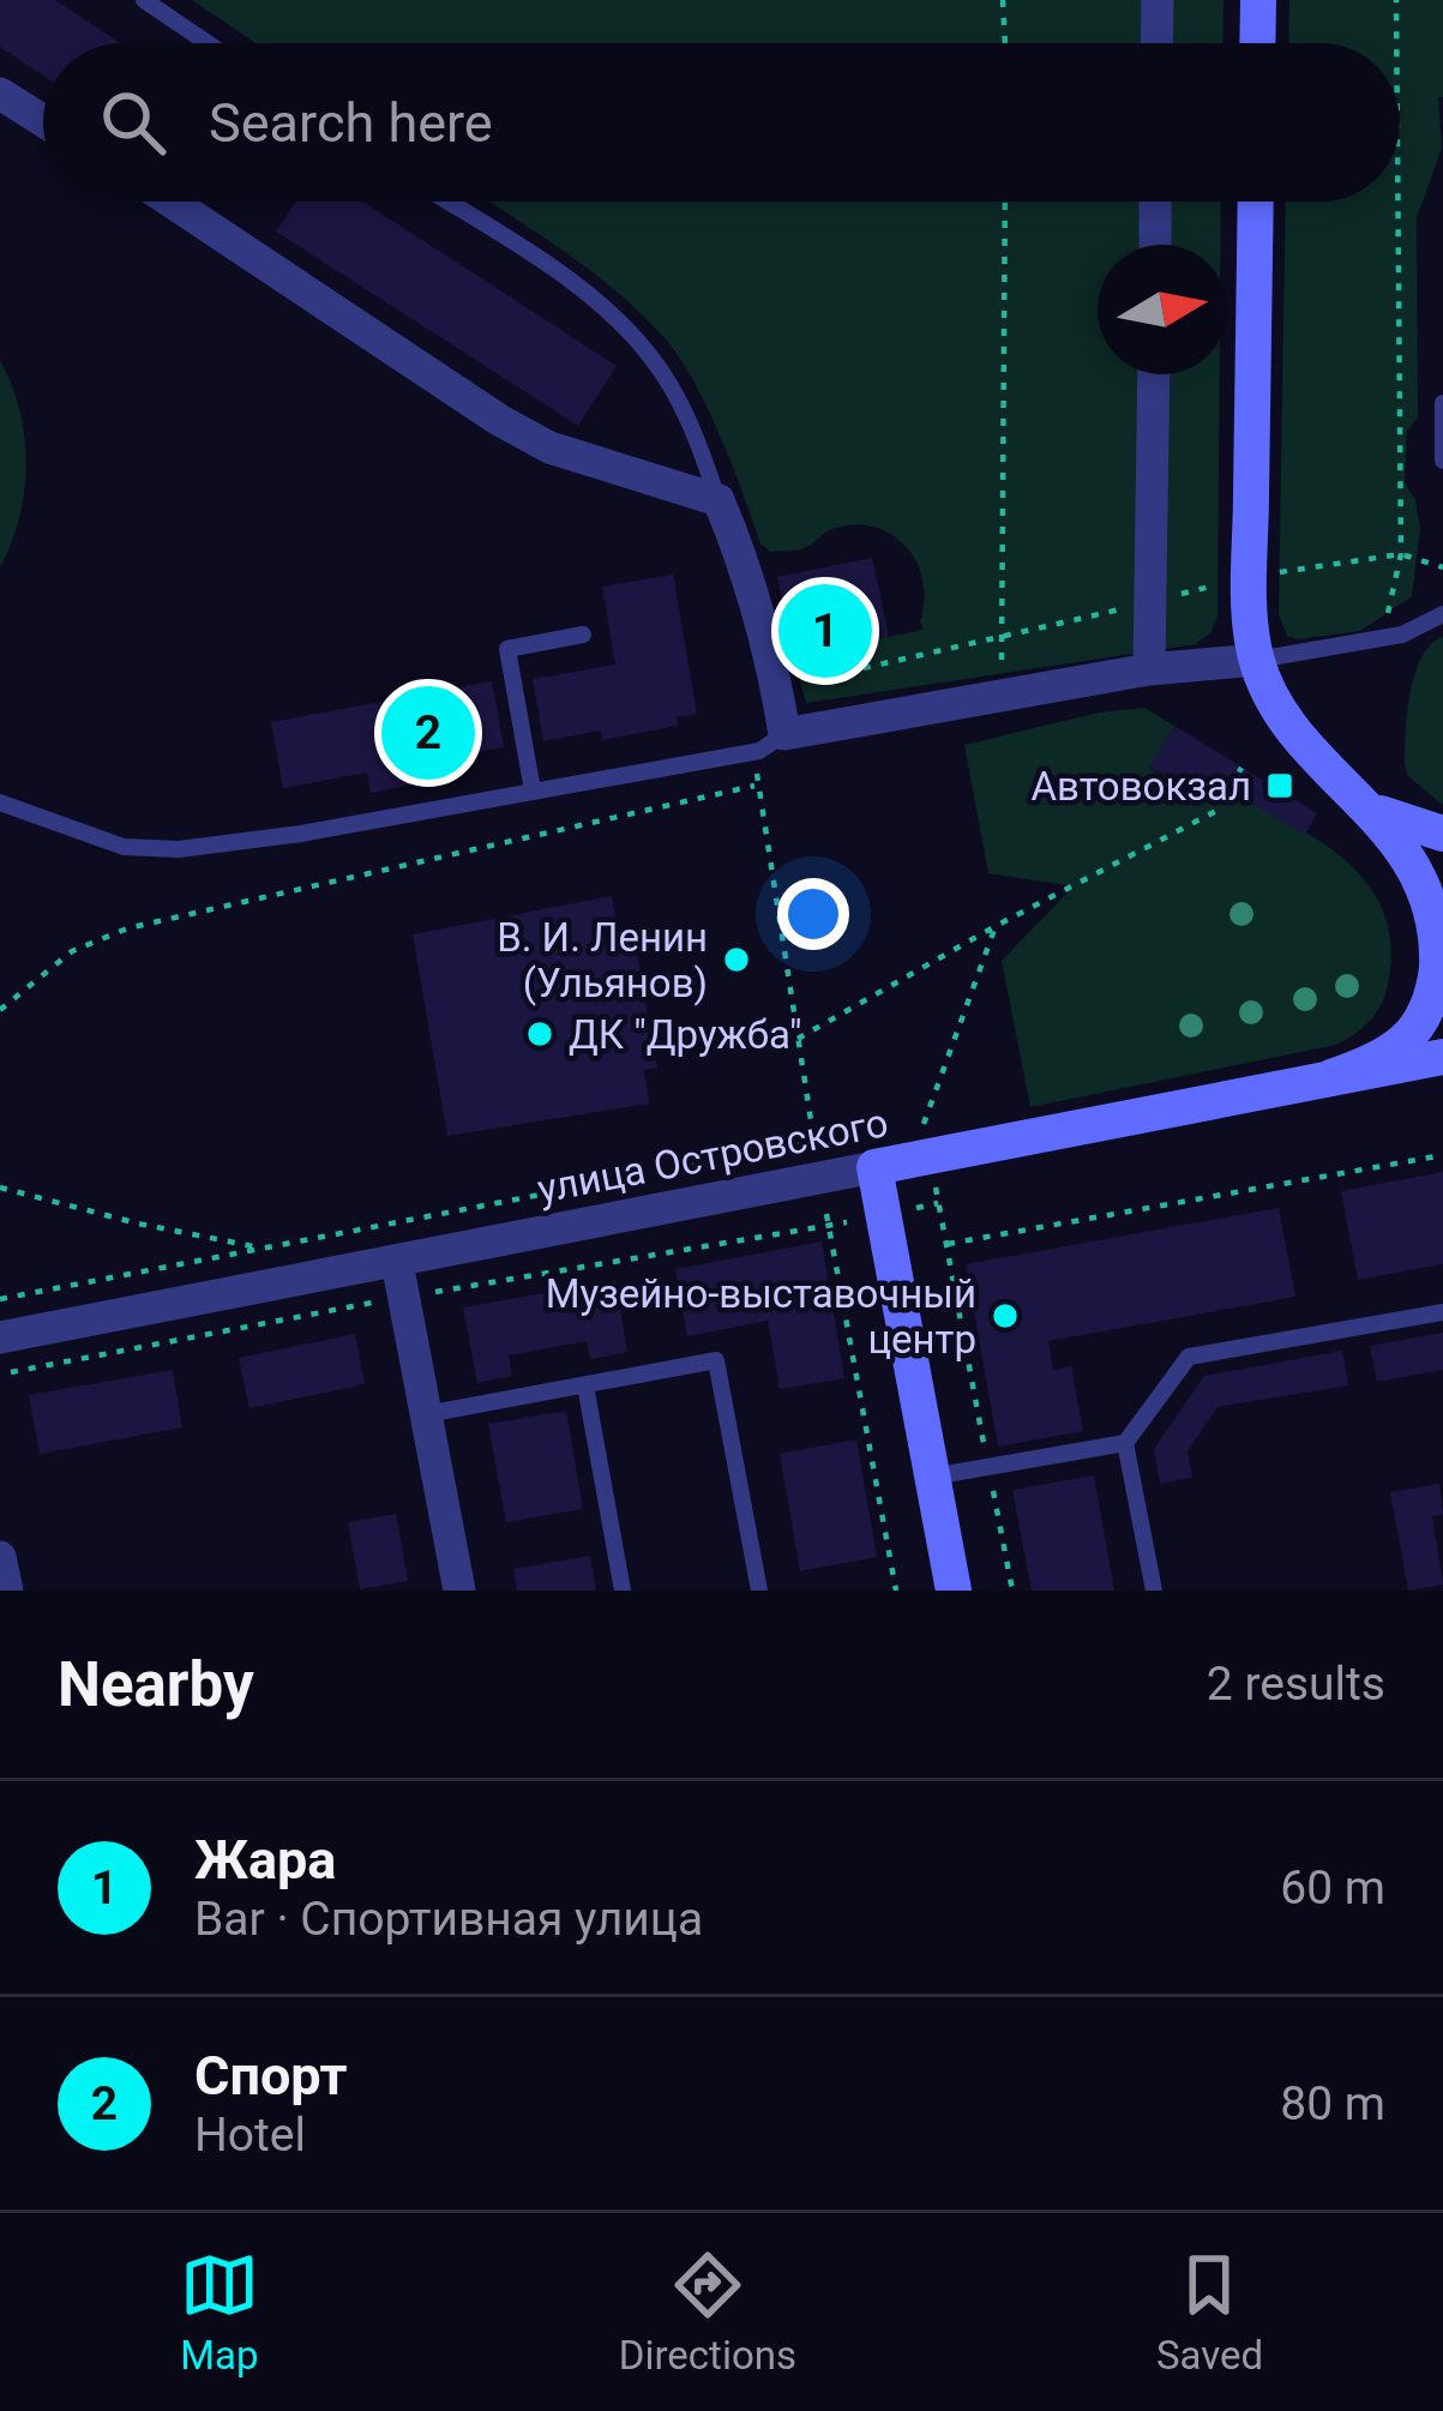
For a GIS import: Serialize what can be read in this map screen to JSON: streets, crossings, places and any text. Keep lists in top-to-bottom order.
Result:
{
  "streets": {
    "main road": ["улица Островского"]
  },
  "places": {
    "transit": ["Автовокзал"],
    "other": ["В. И. Ленин (Ульянов)", "ДК \"Дружба\"", "Музейно-выставочный центр"]
  },
  "north": "right",
  "page": {
    "search": "Search here",
    "pins": ["1", "2"],
    "heading": ["Nearby", "2 results"],
    "list": [
      {
        "mark": "1",
        "name": "Жара",
        "note": "Bar · Спортивная улица",
        "value": "60 m"
      },
      {
        "mark": "2",
        "name": "Спорт",
        "note": "Hotel",
        "value": "80 m"
      }
    ],
    "nav": ["Map", "Directions", "Saved"]
  }
}
